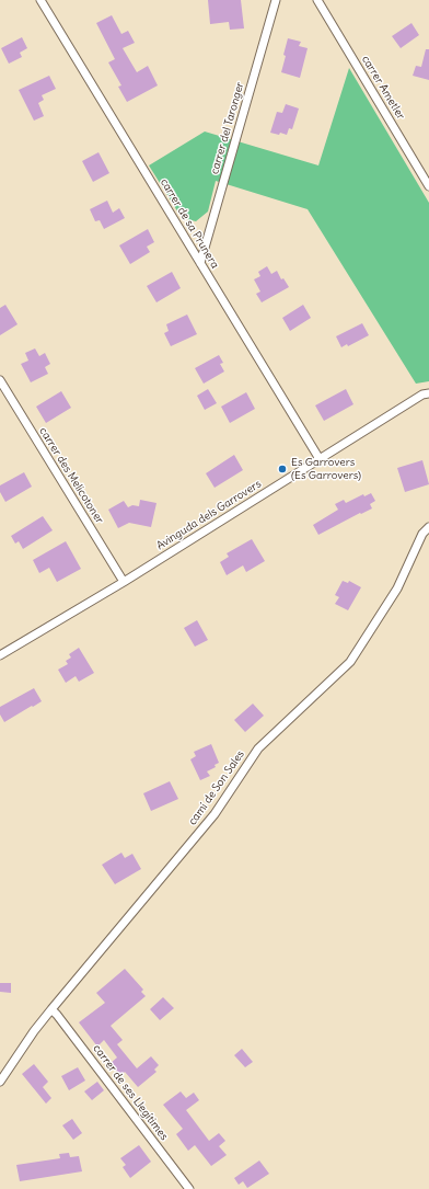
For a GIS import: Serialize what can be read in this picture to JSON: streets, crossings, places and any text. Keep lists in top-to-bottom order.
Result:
{
  "streets": {
    "street": [
      "carrer Ametler",
      "carrer del Taronger",
      "carrer de sa Prunera",
      "carrer des Melicotoner",
      "Avinguda dels Garrovers",
      "camí de Son Sales",
      "carrer de ses Llegítimes"
    ]
  },
  "crossings": [
    ["carrer del Taronger", "carrer de sa Prunera"],
    ["carrer de sa Prunera", "Avinguda dels Garrovers"],
    ["carrer des Melicotoner", "Avinguda dels Garrovers"],
    ["camí de Son Sales", "carrer de ses Llegítimes"]
  ],
  "places": ["Es Garrovers (Es Garrovers)"]
}
